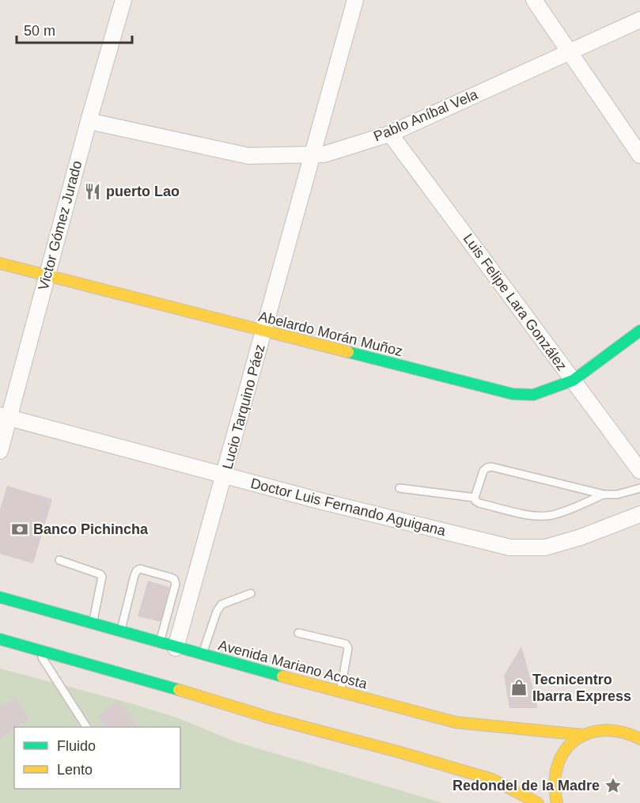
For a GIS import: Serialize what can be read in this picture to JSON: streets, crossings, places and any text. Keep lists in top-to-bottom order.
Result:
{
  "streets": {
    "main road": ["Abelardo Morán Muñoz", "Avenida Mariano Acosta"],
    "street": [
      "Pablo Aníbal Vela",
      "Victor Gómez Jurado",
      "Luis Felipe Lara González",
      "Lucio Tarquino Páez",
      "Doctor Luis Fernando Aguigana"
    ]
  },
  "crossings": [
    ["Pablo Aníbal Vela", "Victor Gómez Jurado"],
    ["Pablo Aníbal Vela", "Luis Felipe Lara González"],
    ["Pablo Aníbal Vela", "Lucio Tarquino Páez"],
    ["Victor Gómez Jurado", "Abelardo Morán Muñoz"],
    ["Victor Gómez Jurado", "Doctor Luis Fernando Aguigana"],
    ["Luis Felipe Lara González", "Abelardo Morán Muñoz"],
    ["Abelardo Morán Muñoz", "Lucio Tarquino Páez"],
    ["Lucio Tarquino Páez", "Doctor Luis Fernando Aguigana"],
    ["Lucio Tarquino Páez", "Avenida Mariano Acosta"]
  ],
  "places": {
    "restaurant": ["puerto Lao"],
    "bank": ["Banco Pichincha"],
    "shop": ["Tecnicentro Ibarra Express"],
    "place": ["Redondel de la Madre"]
  },
  "legend": ["Fluido", "Lento"],
  "scale_bar": "50 m"
}
